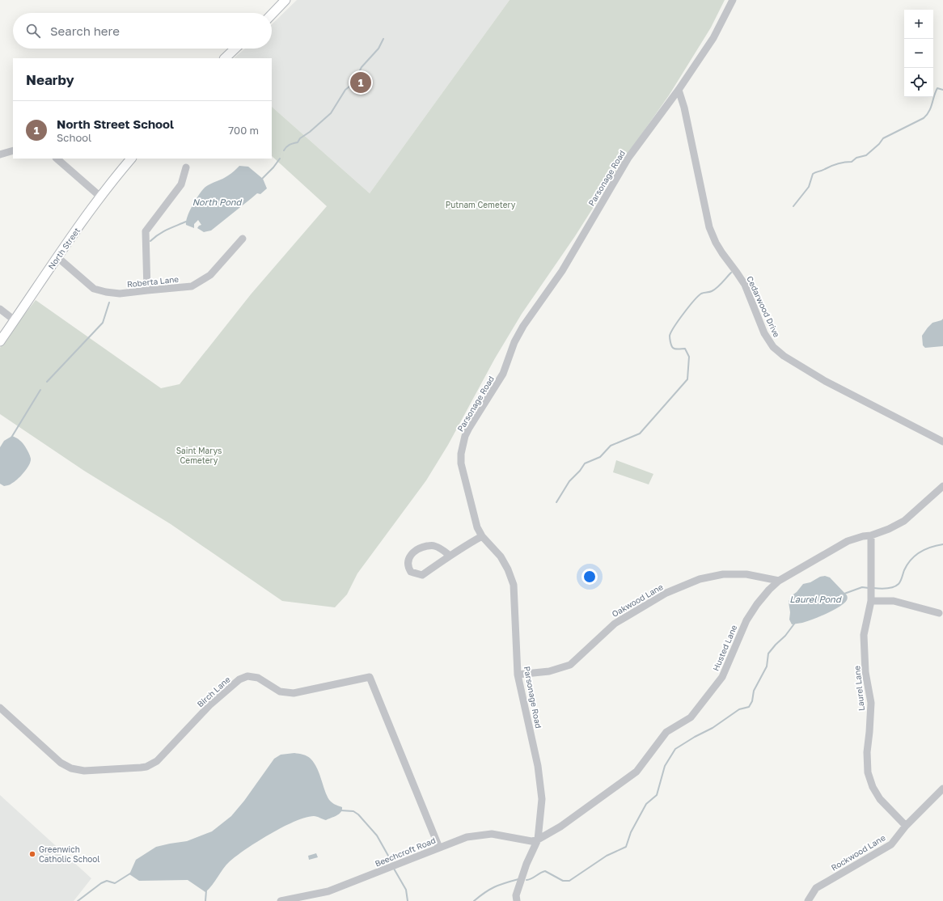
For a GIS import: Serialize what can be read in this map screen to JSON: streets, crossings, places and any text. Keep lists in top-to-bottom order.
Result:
{
  "streets": {
    "main road": ["North Street"],
    "street": [
      "Parsonage Road",
      "Roberta Lane",
      "Cedarwood Drive",
      "Oakwood Lane",
      "Husted Lane",
      "Laurel Lane",
      "Birch Lane",
      "Beechcroft Road",
      "Rockwood Lane"
    ]
  },
  "crossings": [
    ["Parsonage Road", "Cedarwood Drive"],
    ["Parsonage Road", "Oakwood Lane"],
    ["Parsonage Road", "Husted Lane"],
    ["Parsonage Road", "Beechcroft Road"],
    ["North Street", "Roberta Lane"],
    ["Oakwood Lane", "Husted Lane"],
    ["Husted Lane", "Laurel Lane"],
    ["Husted Lane", "Beechcroft Road"],
    ["Laurel Lane", "Rockwood Lane"],
    ["Birch Lane", "Beechcroft Road"]
  ],
  "water": ["North Pond", "Laurel Pond"],
  "parks": ["Putnam Cemetery", "Saint Marys Cemetery"],
  "places": ["Greenwich Catholic School"],
  "page": {
    "map_buttons": ["+", "−"],
    "search": "Search here",
    "heading": "Nearby",
    "pins": "1",
    "list": [
      {
        "mark": "1",
        "name": "North Street School",
        "note": "School",
        "value": "700 m"
      }
    ]
  }
}
